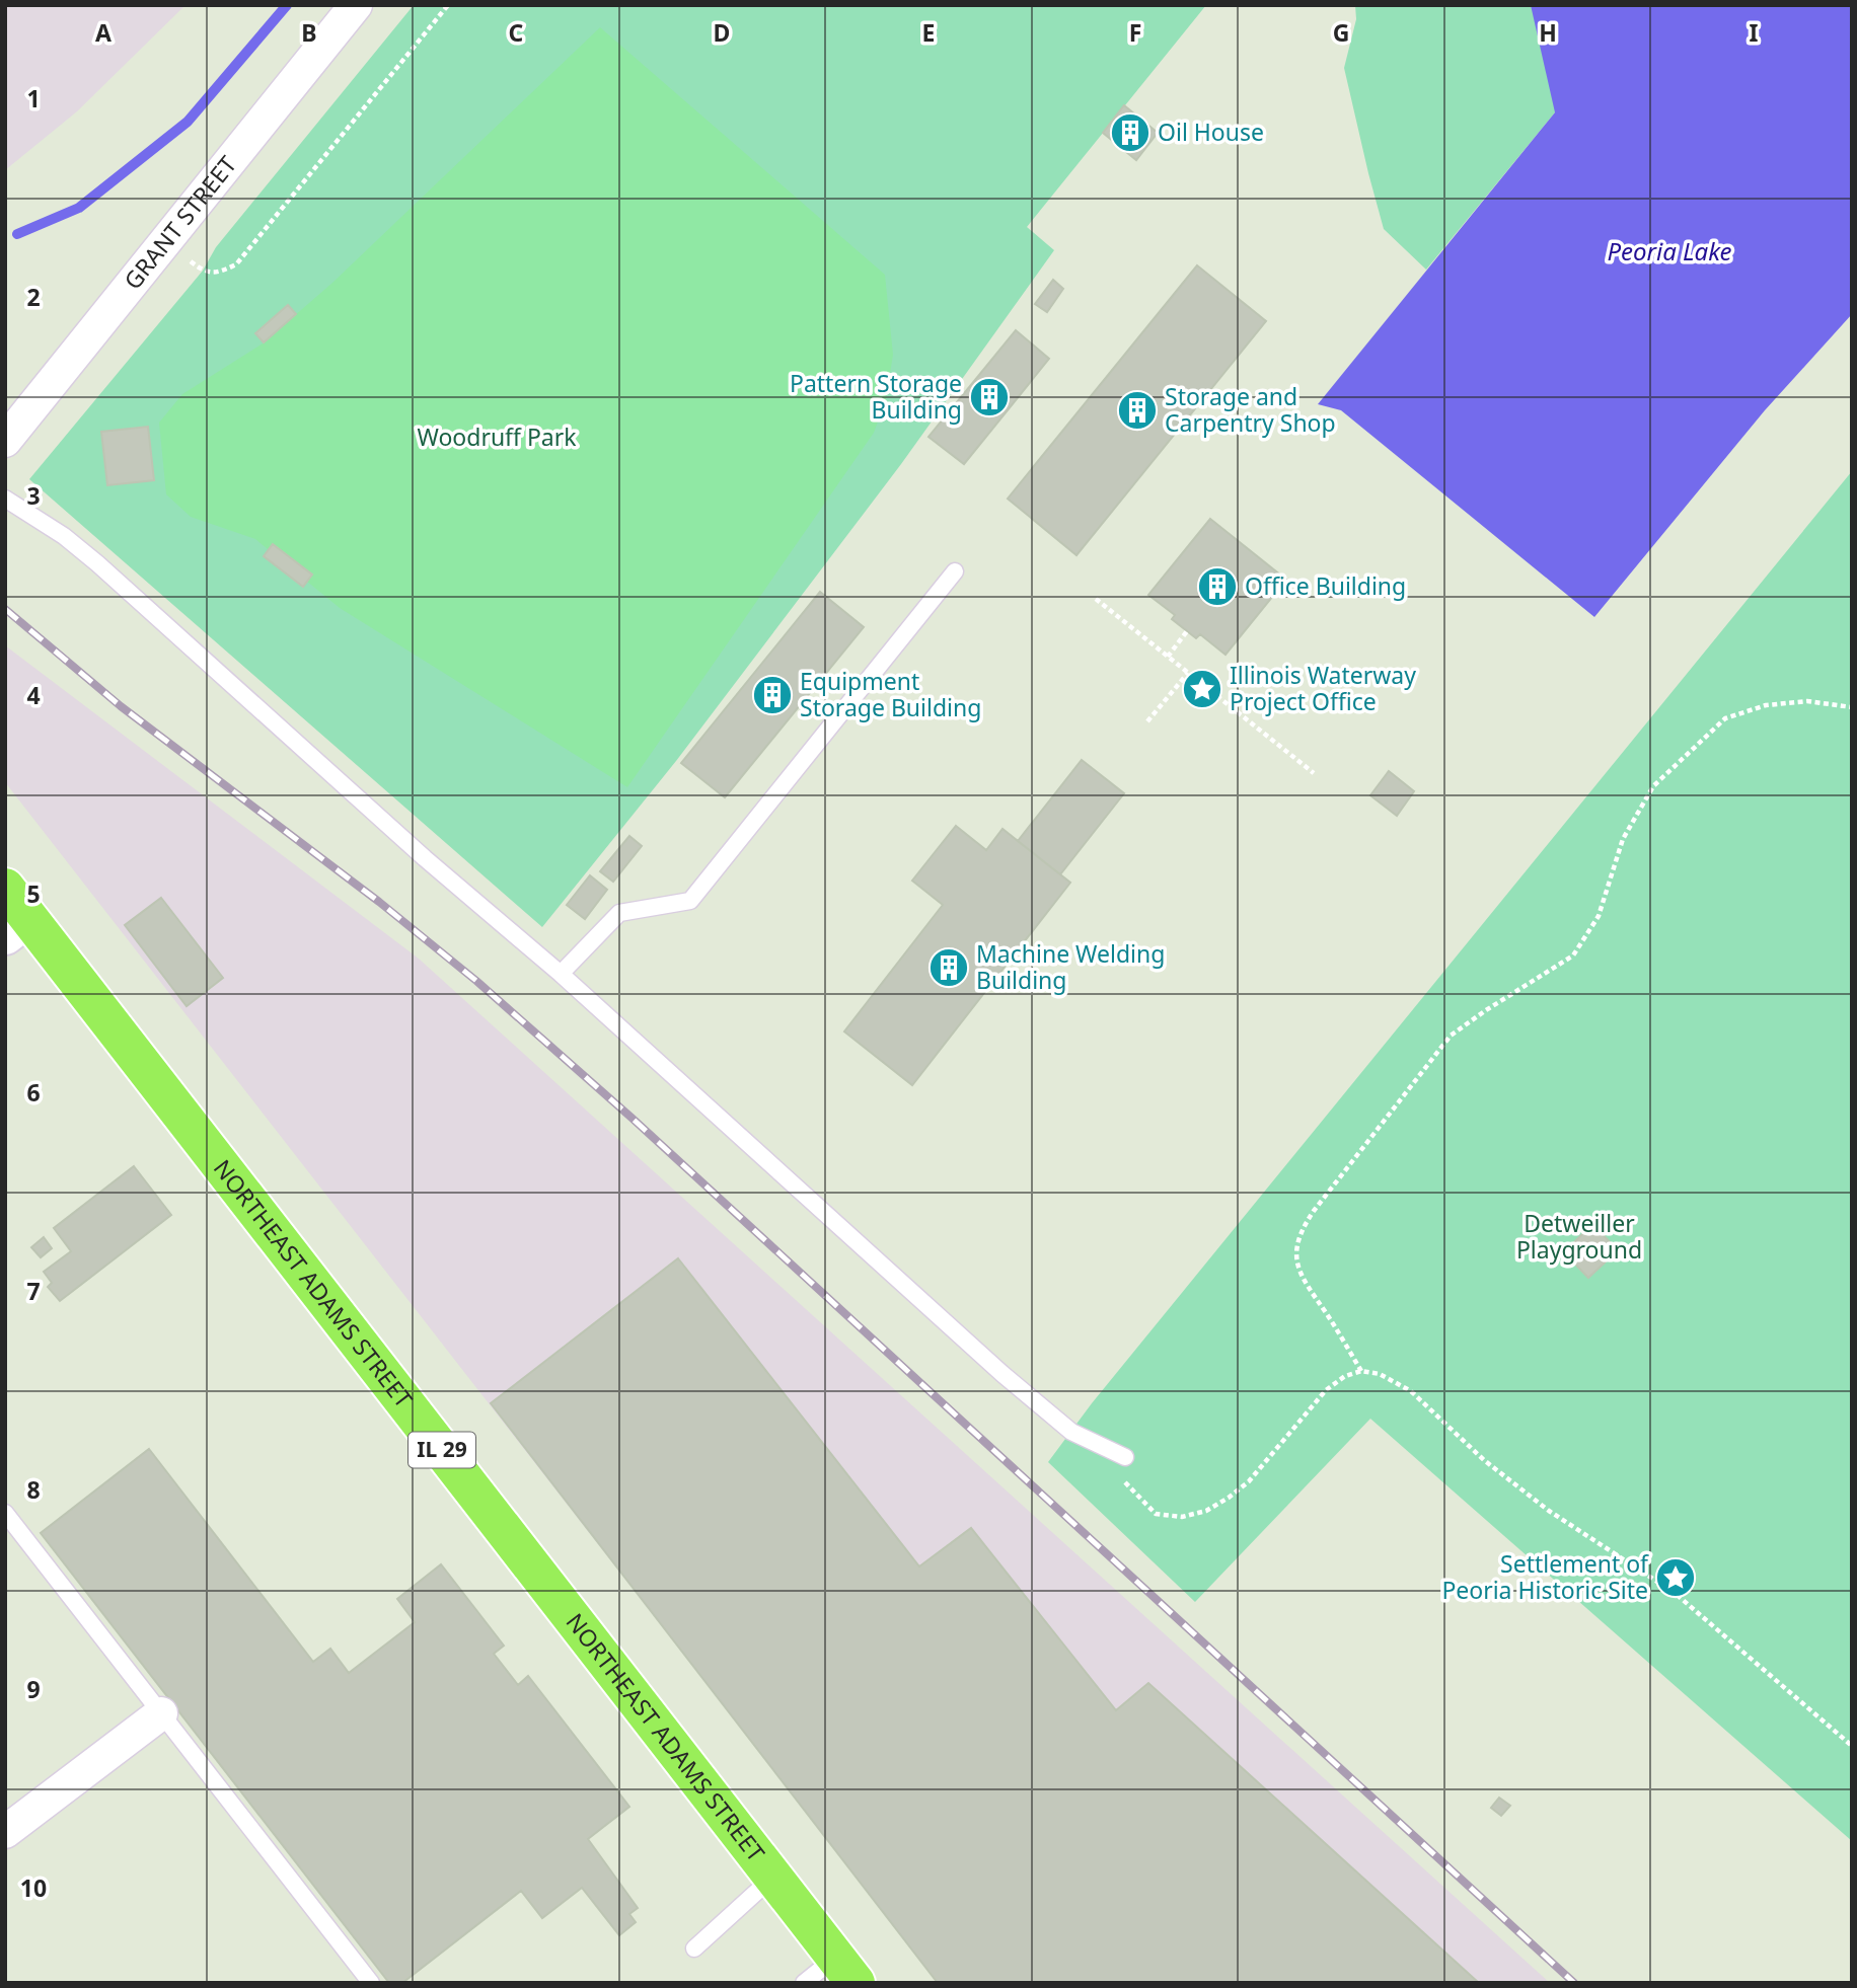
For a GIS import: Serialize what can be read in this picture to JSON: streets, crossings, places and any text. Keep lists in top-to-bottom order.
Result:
{
  "streets": {
    "main road": ["NORTHEAST ADAMS STREET", "IL 29"],
    "street": ["GRANT STREET"]
  },
  "water": ["Peoria Lake"],
  "parks": ["Woodruff Park", "Detweiller Playground"],
  "places": {
    "building": [
      "Oil House",
      "Pattern Storage Building",
      "Storage and Carpentry Shop",
      "Office Building",
      "Equipment Storage Building",
      "Machine Welding Building"
    ],
    "place": ["Illinois Waterway Project Office", "Settlement of Peoria Historic Site"]
  },
  "grid": {
    "columns": [
      "A",
      "B",
      "C",
      "D",
      "E",
      "F",
      "G",
      "H",
      "I"
    ],
    "rows": [
      "1",
      "2",
      "3",
      "4",
      "5",
      "6",
      "7",
      "8",
      "9",
      "10"
    ]
  }
}
